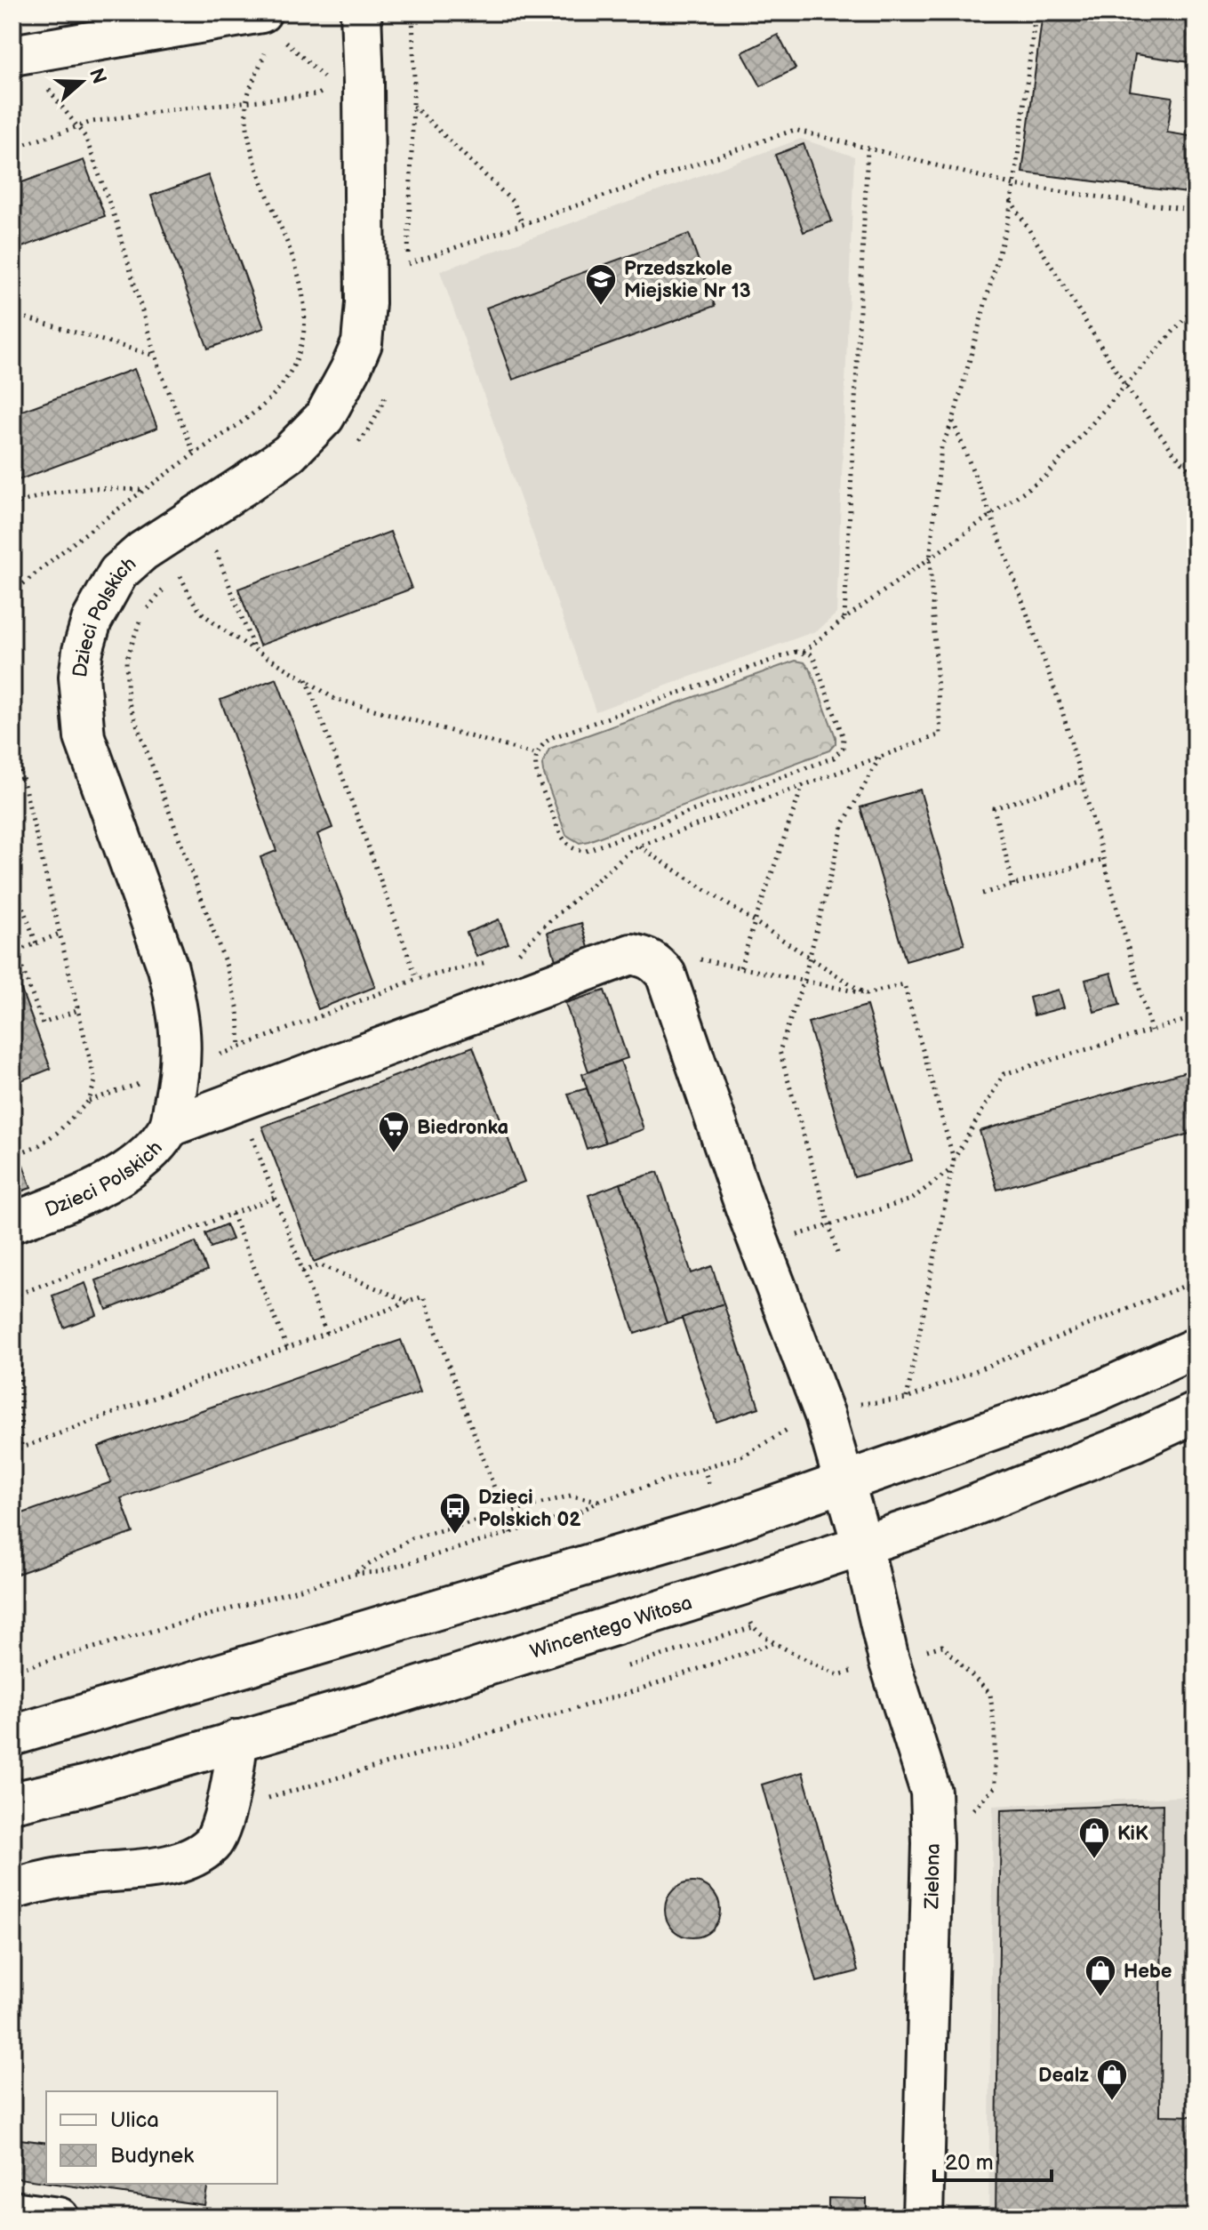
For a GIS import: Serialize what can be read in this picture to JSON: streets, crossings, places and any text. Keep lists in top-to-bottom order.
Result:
{
  "streets": {
    "main road": ["Dzieci Polskich", "Wincentego Witosa", "Zielona"]
  },
  "crossings": [
    ["Wincentego Witosa", "Zielona"]
  ],
  "places": {
    "school or university": ["Przedszkole Miejskie Nr 13"],
    "supermarket": ["Biedronka"],
    "bus stop": ["Dzieci Polskich 02"],
    "shop": ["KiK", "Hebe", "Dealz"]
  },
  "legend": ["Ulica", "Budynek"],
  "scale_bar": "20 m",
  "north": "right"
}
